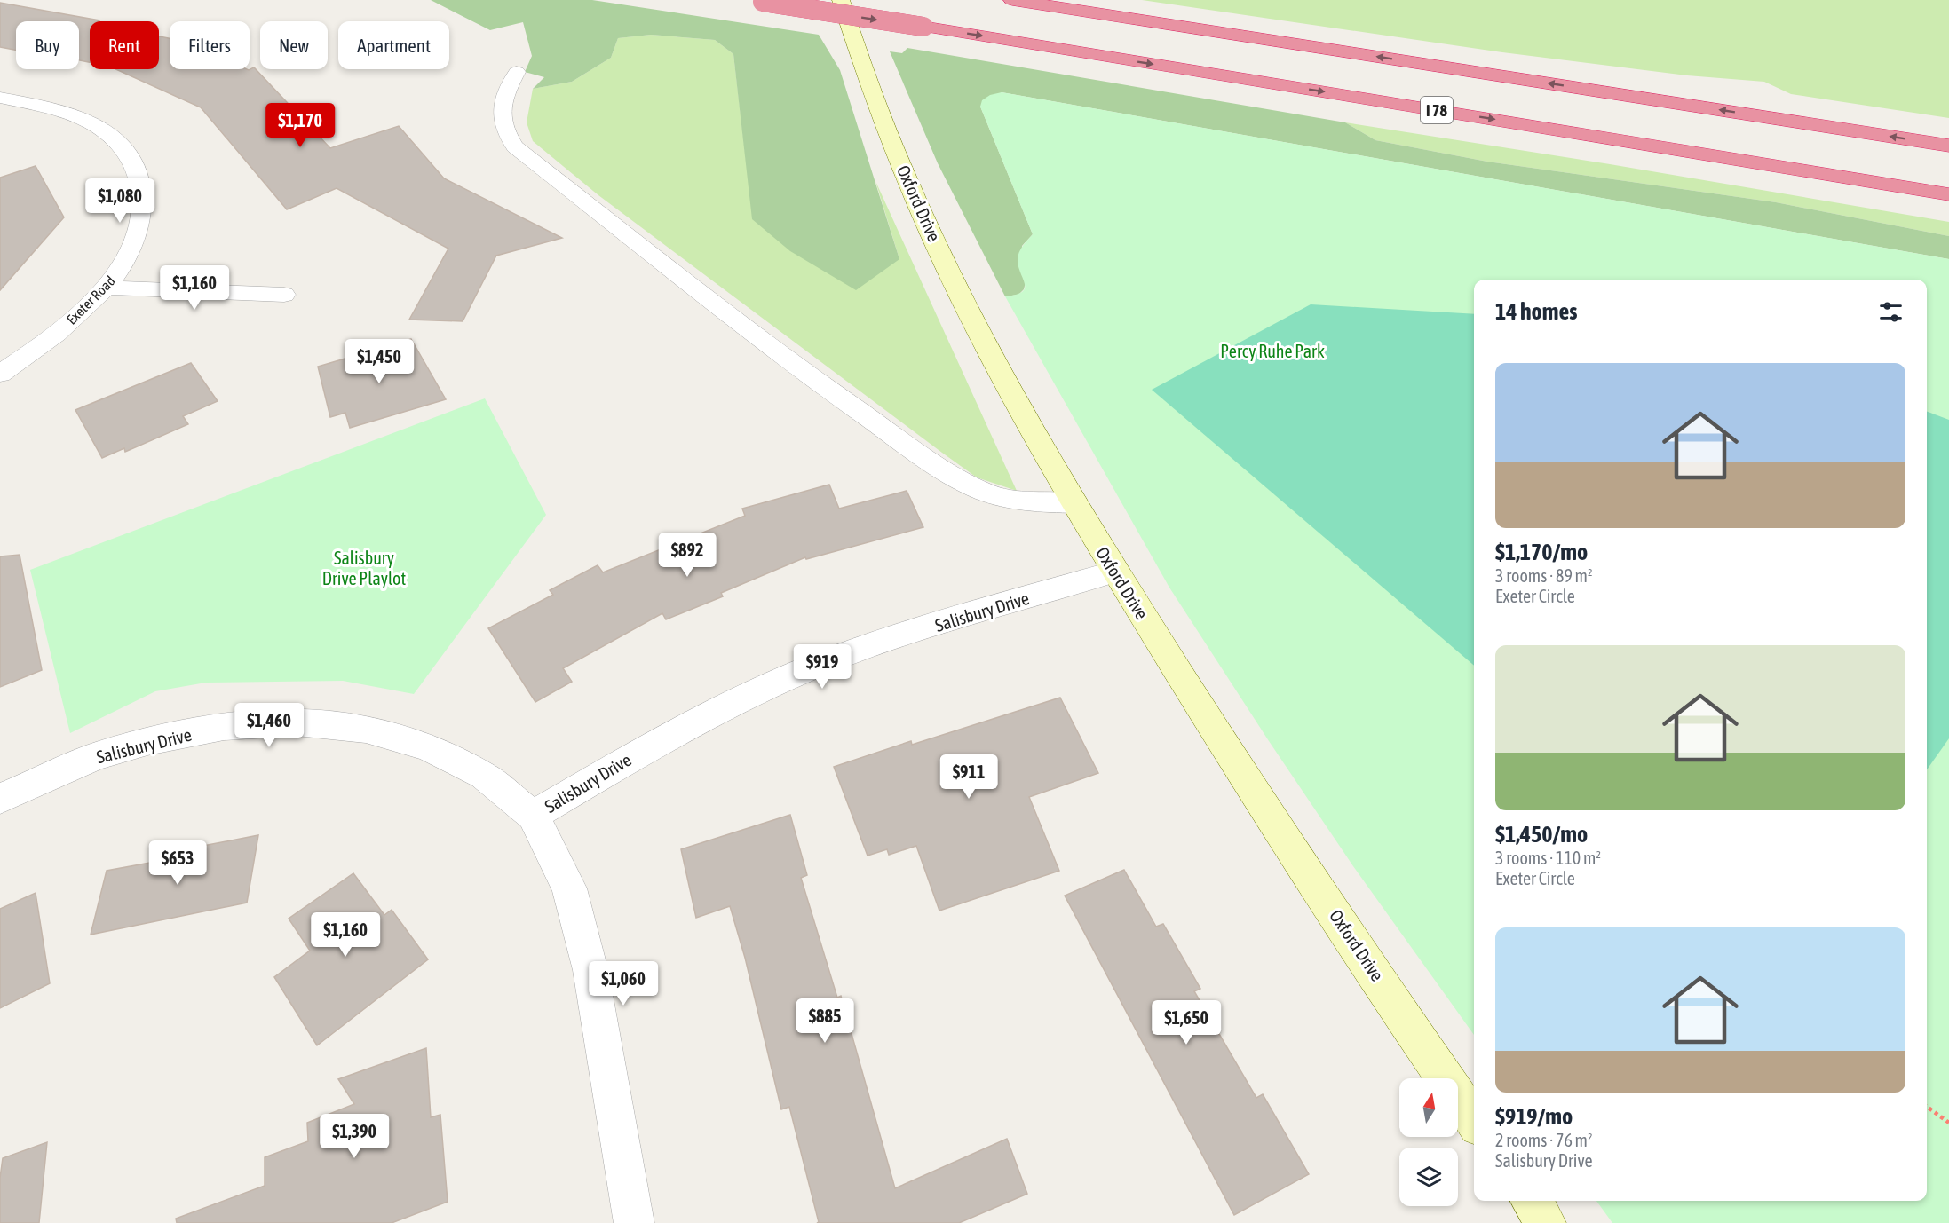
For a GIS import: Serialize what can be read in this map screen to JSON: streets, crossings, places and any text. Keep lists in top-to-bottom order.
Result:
{
  "streets": {
    "highway": ["I 78"],
    "main road": ["Oxford Drive"],
    "street": ["Exeter Road", "Salisbury Drive"]
  },
  "crossings": [
    ["Oxford Drive", "Salisbury Drive"]
  ],
  "parks": ["Percy Ruhe Park", "Salisbury Drive Playlot"],
  "north": "top",
  "page": {
    "chip": [
      "Buy",
      "Rent",
      "Filters",
      "New",
      "Apartment"
    ],
    "price": [
      "$1,170",
      "$1,080",
      "$1,160",
      "$1,450",
      "$892",
      "$919",
      "$1,460",
      "$911",
      "$653",
      "$1,160",
      "$1,060",
      "$885",
      "$1,650",
      "$1,390"
    ],
    "heading": "14 homes",
    "list": [
      {
        "name": "$1,170/mo",
        "note": "3 rooms · 89 m² · Exeter Circle"
      },
      {
        "name": "$1,450/mo",
        "note": "3 rooms · 110 m² · Exeter Circle"
      },
      {
        "name": "$919/mo",
        "note": "2 rooms · 76 m² · Salisbury Drive"
      }
    ]
  }
}
